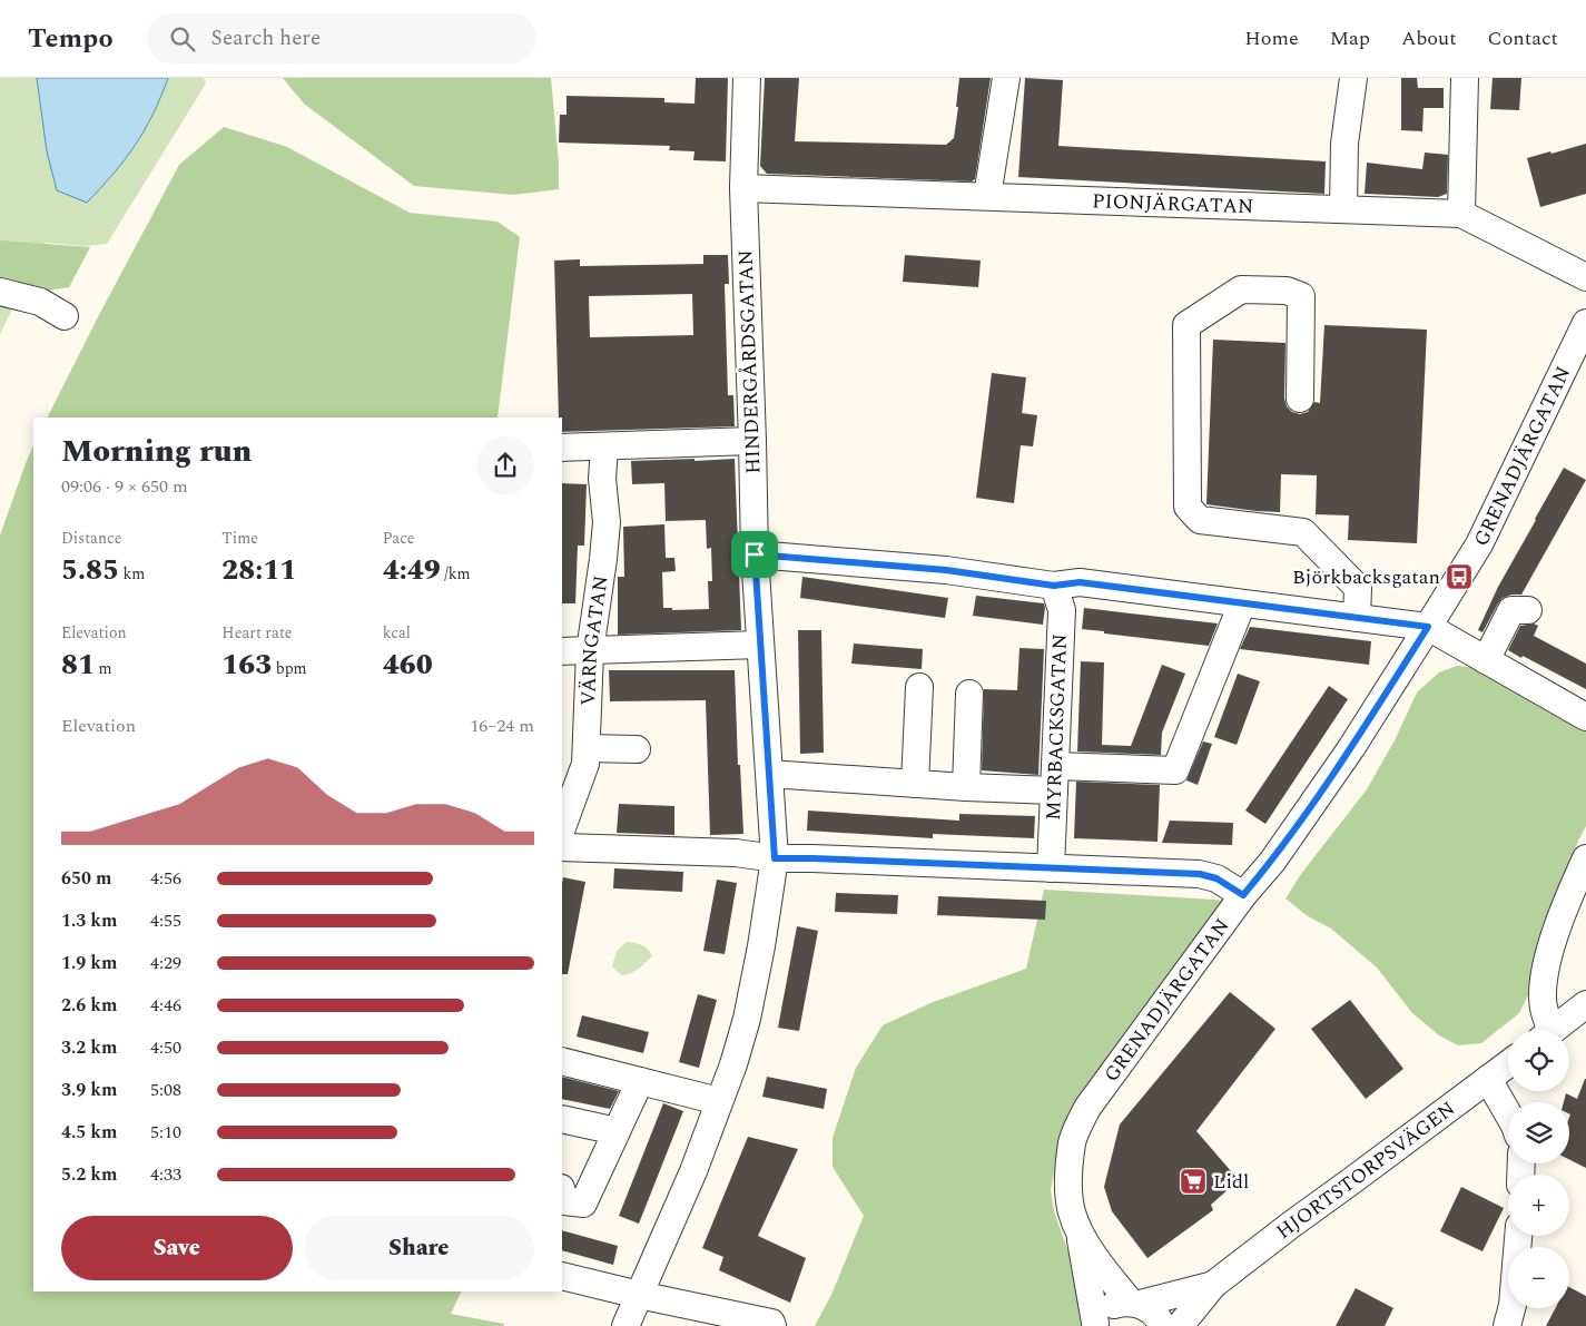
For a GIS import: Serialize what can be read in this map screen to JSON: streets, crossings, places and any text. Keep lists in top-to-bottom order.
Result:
{
  "streets": {
    "street": [
      "PIONJÄRGATAN",
      "HINDERGÅRDSGATAN",
      "GRENADJÄRGATAN",
      "VÄRNGATAN",
      "MYRBACKSGATAN",
      "HJORTSTORPSVÄGEN"
    ]
  },
  "crossings": [
    ["PIONJÄRGATAN", "HINDERGÅRDSGATAN"],
    ["GRENADJÄRGATAN", "HJORTSTORPSVÄGEN"]
  ],
  "places": {
    "bus stop": ["Björkbacksgatan"],
    "supermarket": ["Lidl"]
  },
  "page": {
    "header": "Tempo",
    "search": "Search here",
    "nav": [
      "Home",
      "Map",
      "About",
      "Contact"
    ],
    "heading": ["Morning run", "09:06 · 9 × 650 m"],
    "stats": [
      ["Distance", "5.85 km"],
      ["Time", "28:11"],
      ["Pace", "4:49 /km"],
      ["Elevation", "81 m"],
      ["Heart rate", "163 bpm"],
      ["kcal", "460"]
    ],
    "chart": ["Elevation", "16–24 m"],
    "list": [
      {
        "name": "650 m",
        "note": "4:56"
      },
      {
        "name": "1.3 km",
        "note": "4:55"
      },
      {
        "name": "1.9 km",
        "note": "4:29"
      },
      {
        "name": "2.6 km",
        "note": "4:46"
      },
      {
        "name": "3.2 km",
        "note": "4:50"
      },
      {
        "name": "3.9 km",
        "note": "5:08"
      },
      {
        "name": "4.5 km",
        "note": "5:10"
      },
      {
        "name": "5.2 km",
        "note": "4:33"
      }
    ],
    "map_buttons": ["+", "−"],
    "buttons": ["Save", "Share"]
  }
}
